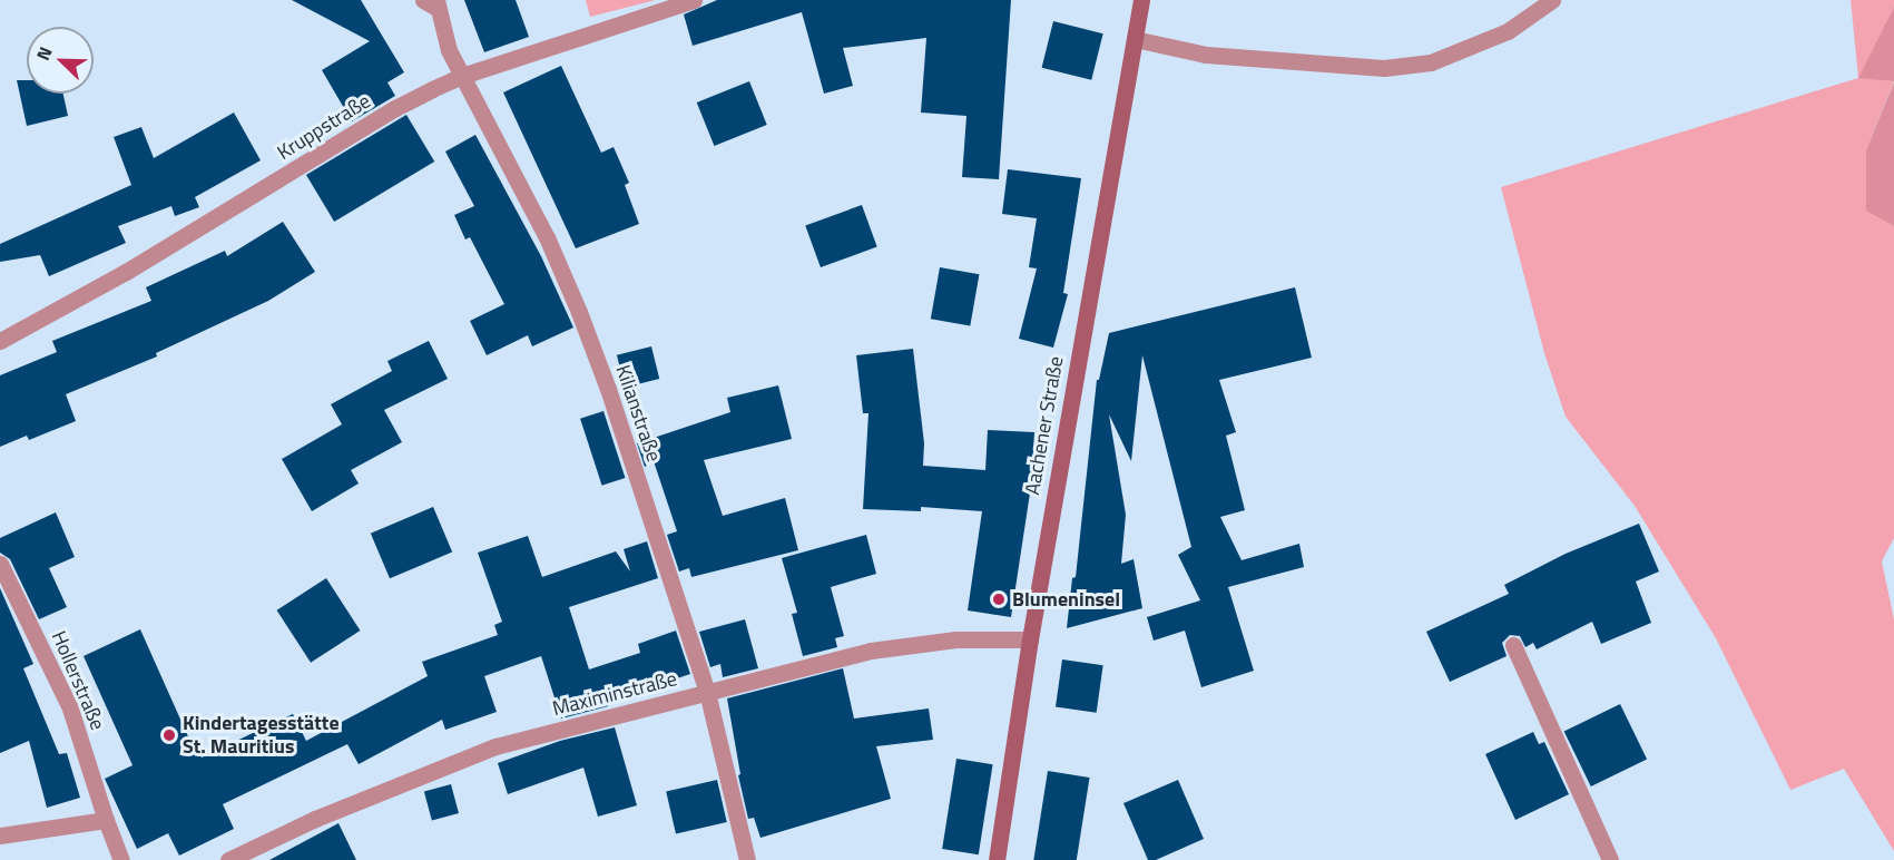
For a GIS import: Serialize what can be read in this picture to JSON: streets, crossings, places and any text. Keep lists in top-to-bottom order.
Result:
{
  "streets": {
    "main road": ["Aachener Straße"],
    "street": [
      "Kruppstraße",
      "Kilianstraße",
      "Hollerstraße",
      "Maximinstraße"
    ]
  },
  "crossings": [
    ["Kruppstraße", "Kilianstraße"],
    ["Kilianstraße", "Maximinstraße"],
    ["Aachener Straße", "Maximinstraße"]
  ],
  "places": ["Blumeninsel", "Kindertagesstätte St. Mauritius"],
  "north": "top left"
}
